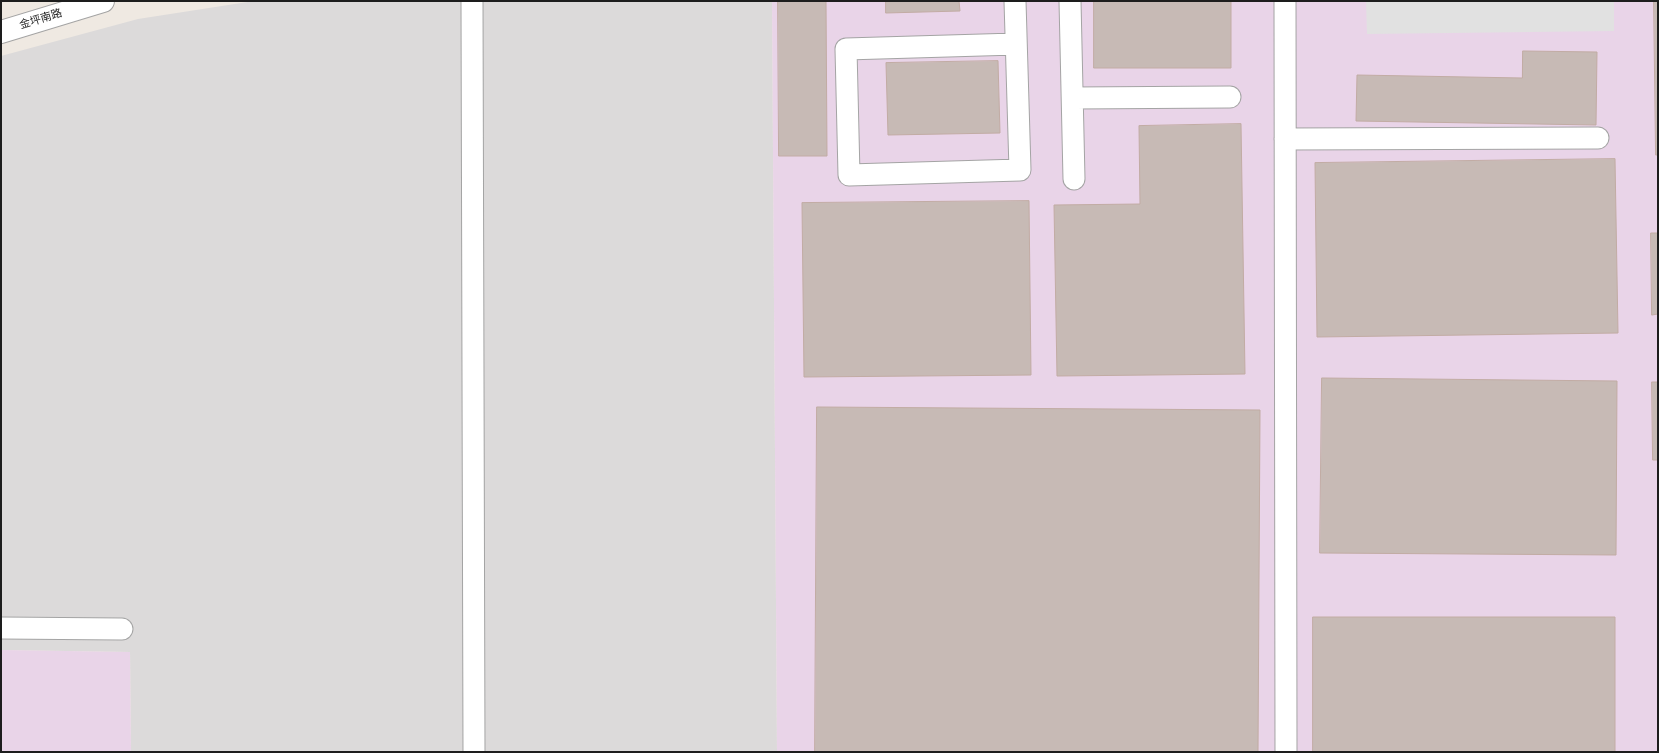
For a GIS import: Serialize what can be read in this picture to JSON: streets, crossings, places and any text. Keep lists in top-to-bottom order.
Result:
{
  "streets": {
    "street": ["金坪南路"]
  }
}
